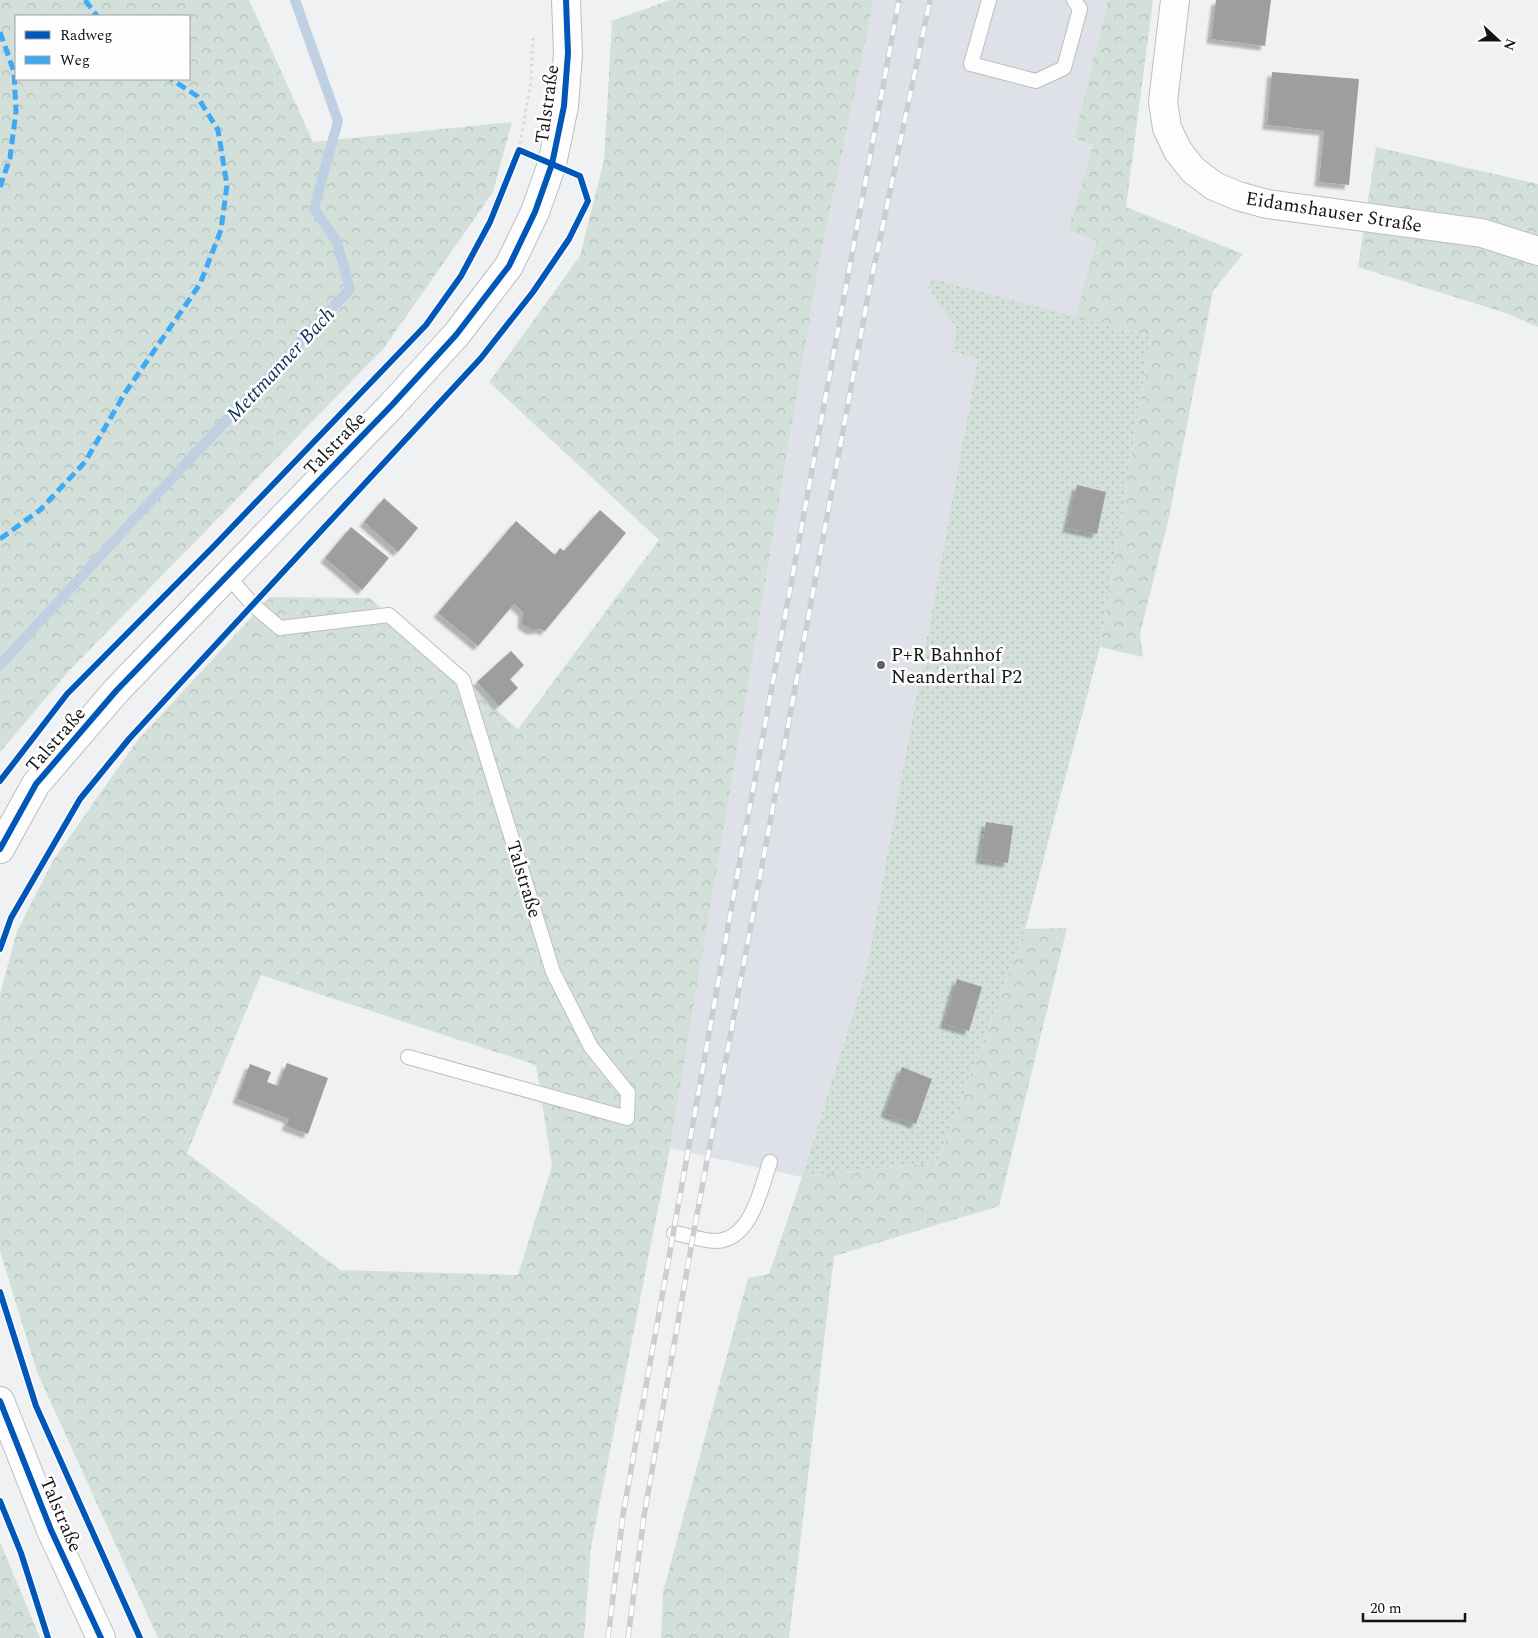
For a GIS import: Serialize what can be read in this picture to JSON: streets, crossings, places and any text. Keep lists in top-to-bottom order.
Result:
{
  "streets": {
    "main road": ["Talstraße", "Eidamshauser Straße"]
  },
  "water": ["Mettmanner Bach"],
  "places": ["P+R Bahnhof Neanderthal P2"],
  "legend": ["Radweg", "Weg"],
  "scale_bar": "20 m",
  "north": "right"
}
